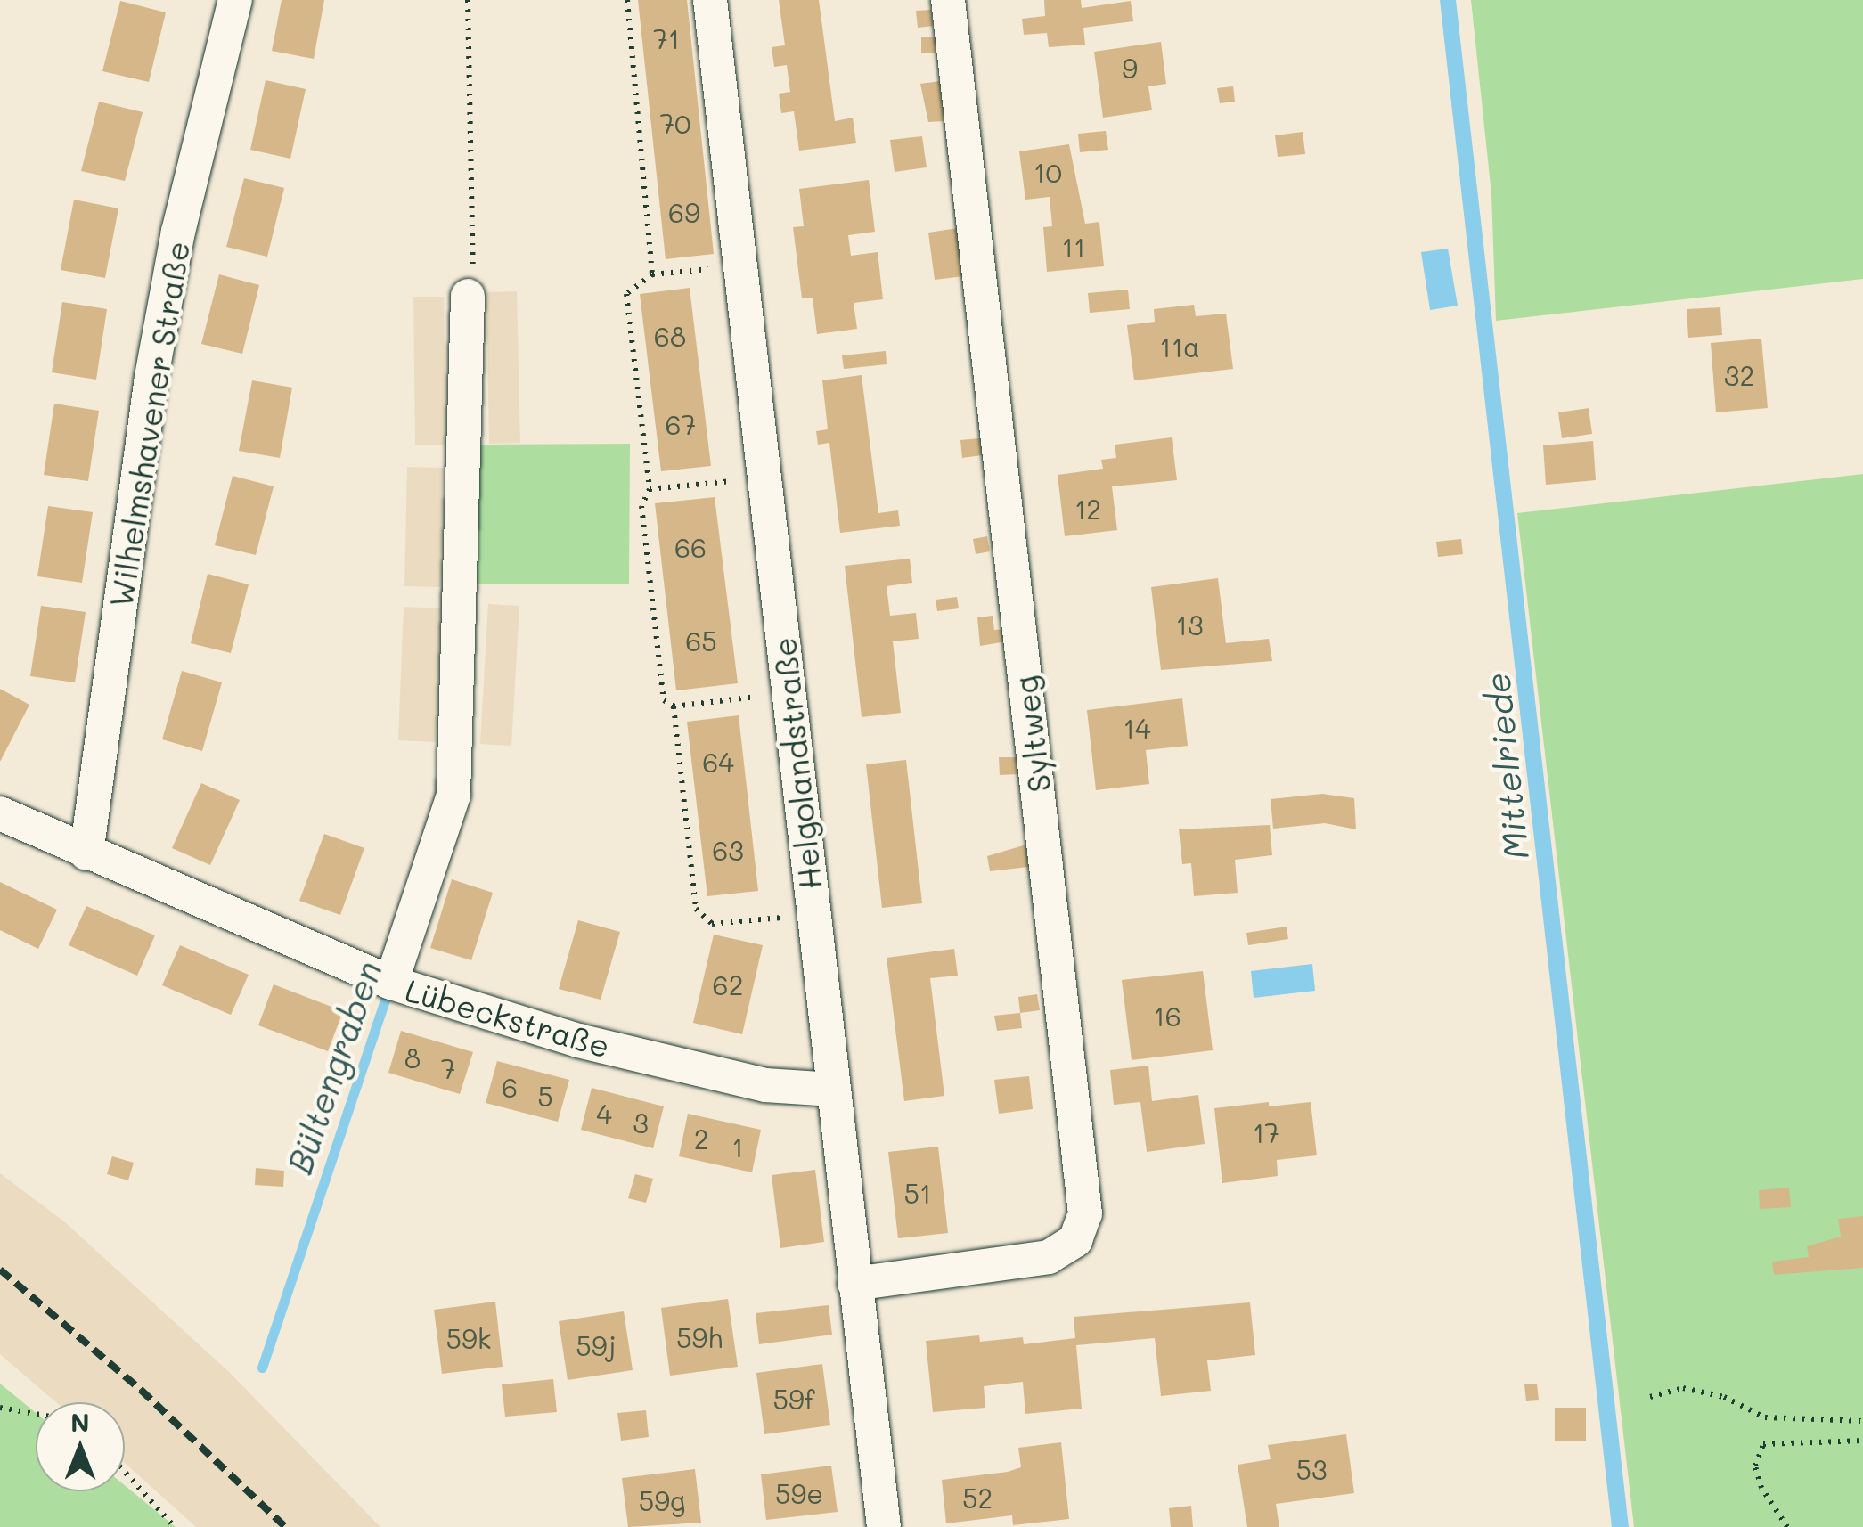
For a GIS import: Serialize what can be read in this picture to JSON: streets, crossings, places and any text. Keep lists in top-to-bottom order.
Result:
{
  "streets": {
    "street": [
      "Wilhelmshavener Straße",
      "Syltweg",
      "Helgolandstraße",
      "Lübeckstraße"
    ]
  },
  "crossings": [
    ["Wilhelmshavener Straße", "Lübeckstraße"],
    ["Syltweg", "Helgolandstraße"],
    ["Helgolandstraße", "Lübeckstraße"]
  ],
  "water": ["Mittelriede", "Bültengraben"],
  "house_numbers": [
    "71",
    "9",
    "70",
    "10",
    "69",
    "11",
    "68",
    "11a",
    "32",
    "67",
    "12",
    "66",
    "13",
    "65",
    "14",
    "64",
    "63",
    "62",
    "16",
    "8",
    "7",
    "6",
    "5",
    "4",
    "3",
    "17",
    "2",
    "1",
    "51",
    "59h",
    "59k",
    "59j",
    "59f",
    "53",
    "59e",
    "52",
    "59g"
  ],
  "north": "top"
}
